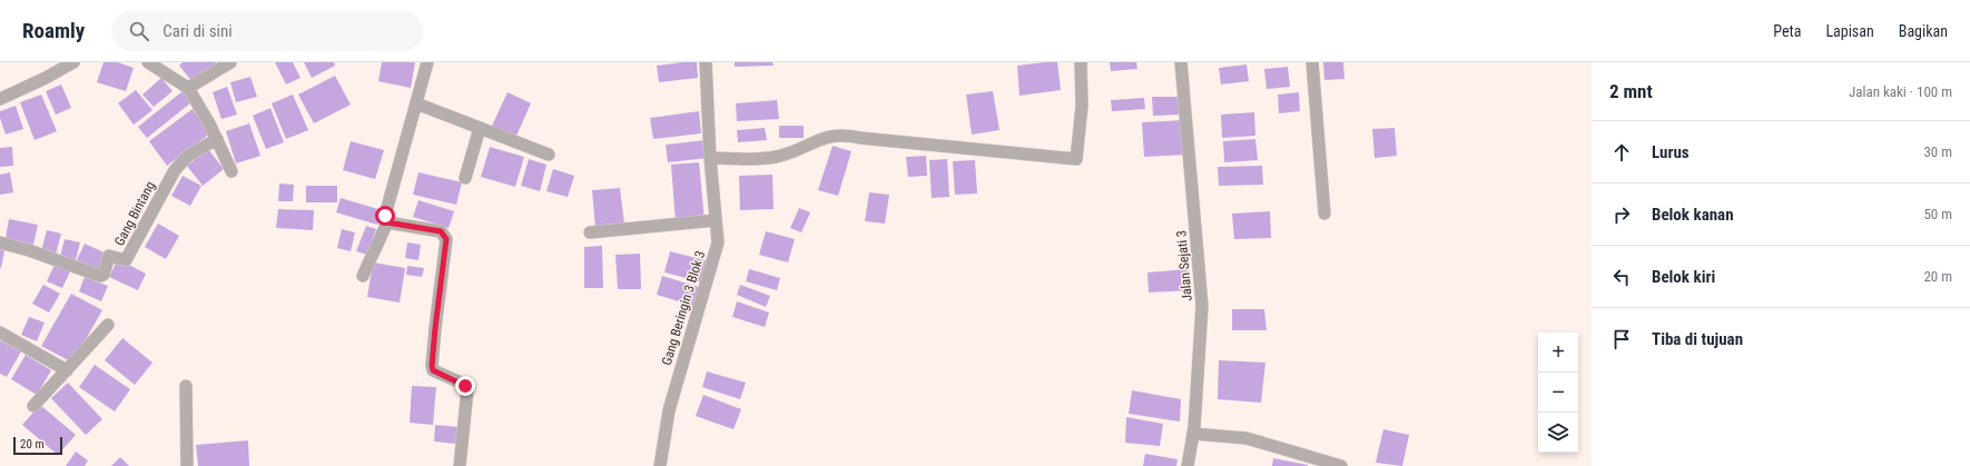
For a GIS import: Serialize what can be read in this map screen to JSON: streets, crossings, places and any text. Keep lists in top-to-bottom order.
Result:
{
  "streets": {
    "street": ["Gang Bintang", "Jalan Sejati 3", "Gang Beringin 3 Blok 3"]
  },
  "scale_bar": "20 m",
  "page": {
    "header": "Roamly",
    "search": "Cari di sini",
    "nav": ["Peta", "Lapisan", "Bagikan"],
    "heading": ["2 mnt", "Jalan kaki · 100 m"],
    "list": [
      ["Lurus", "30 m"],
      ["Belok kanan", "50 m"],
      ["Belok kiri", "20 m"],
      "Tiba di tujuan"
    ],
    "map_buttons": ["+", "−"],
    "scale": "20 m"
  }
}
